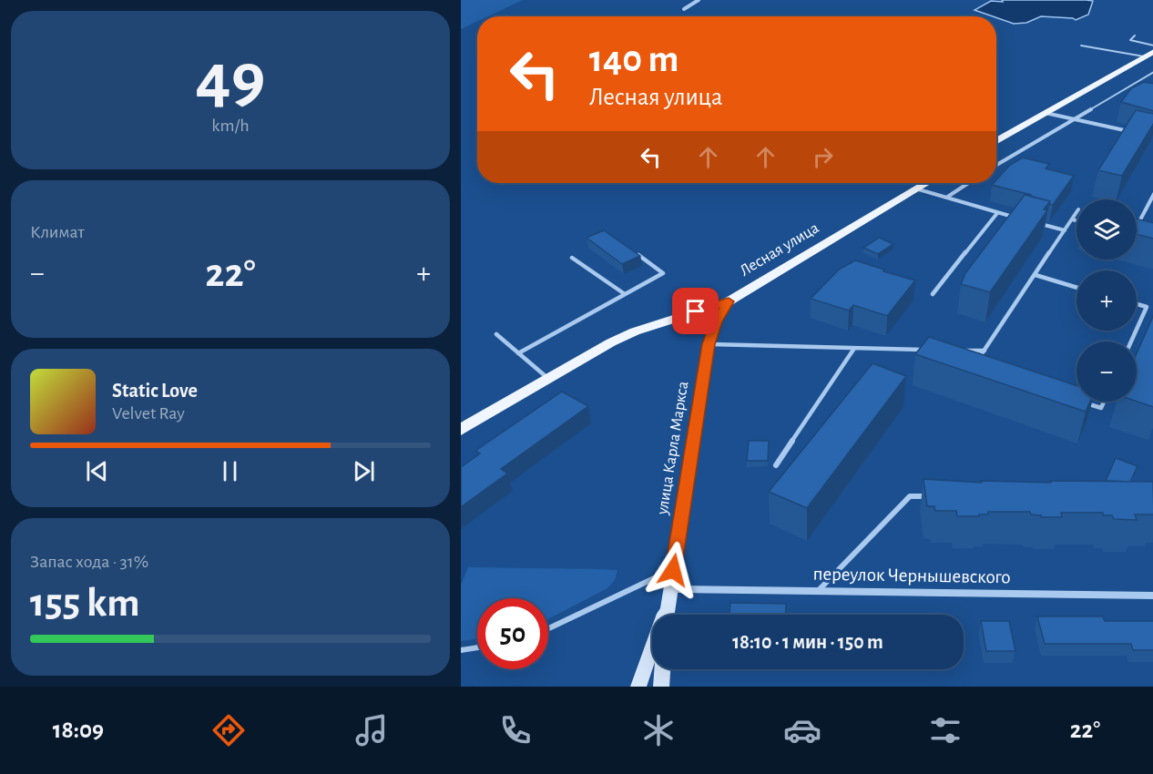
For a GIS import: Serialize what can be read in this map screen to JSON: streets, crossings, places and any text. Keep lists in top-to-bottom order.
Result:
{
  "streets": {
    "main road": ["Лесная улица", "улица Карла Маркса"],
    "street": ["переулок Чернышевского"]
  },
  "crossings": [
    ["Лесная улица", "улица Карла Маркса"],
    ["улица Карла Маркса", "переулок Чернышевского"]
  ],
  "page": {
    "tile": [
      ["49", "km/h"],
      "Климат",
      ["Запас хода · 31%", "155 km"]
    ],
    "turn": ["140 m", "Лесная улица"],
    "map_buttons": ["+", "−"],
    "heat": ["−", "22°", "+"],
    "song": ["Static Love", "Velvet Ray"],
    "limit": "50",
    "trip": "18:10 · 1 мин · 150 m",
    "tabs": ["18:09", "22°"]
  }
}
